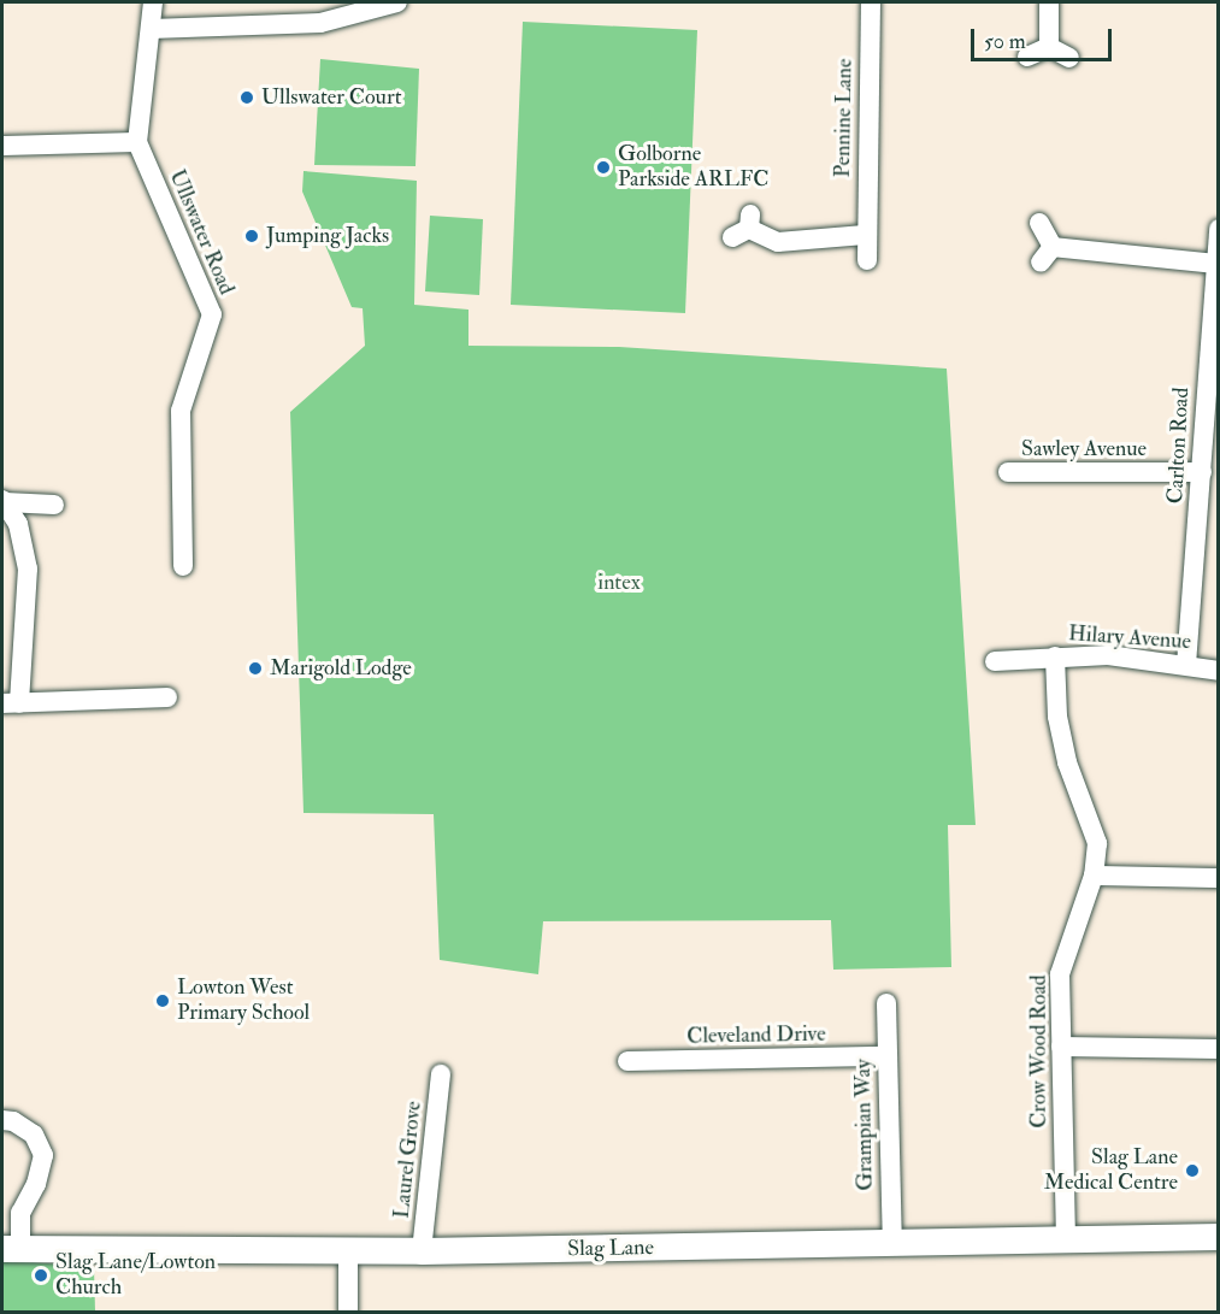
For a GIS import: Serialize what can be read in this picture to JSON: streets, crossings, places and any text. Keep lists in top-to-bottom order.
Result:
{
  "streets": {
    "street": [
      "Pennine Lane",
      "Ullswater Road",
      "Carlton Road",
      "Sawley Avenue",
      "Hilary Avenue",
      "Cleveland Drive",
      "Crow Wood Road",
      "Grampian Way",
      "Laurel Grove",
      "Slag Lane"
    ]
  },
  "crossings": [
    ["Carlton Road", "Sawley Avenue"],
    ["Carlton Road", "Hilary Avenue"],
    ["Hilary Avenue", "Crow Wood Road"],
    ["Cleveland Drive", "Grampian Way"],
    ["Crow Wood Road", "Slag Lane"],
    ["Grampian Way", "Slag Lane"],
    ["Laurel Grove", "Slag Lane"]
  ],
  "parks": ["intex"],
  "places": [
    "Ullswater Court",
    "Golborne Parkside ARLFC",
    "Jumping Jacks",
    "Marigold Lodge",
    "Lowton West Primary School",
    "Slag Lane Medical Centre",
    "Slag Lane/Lowton Church"
  ],
  "scale_bar": "50 m"
}
